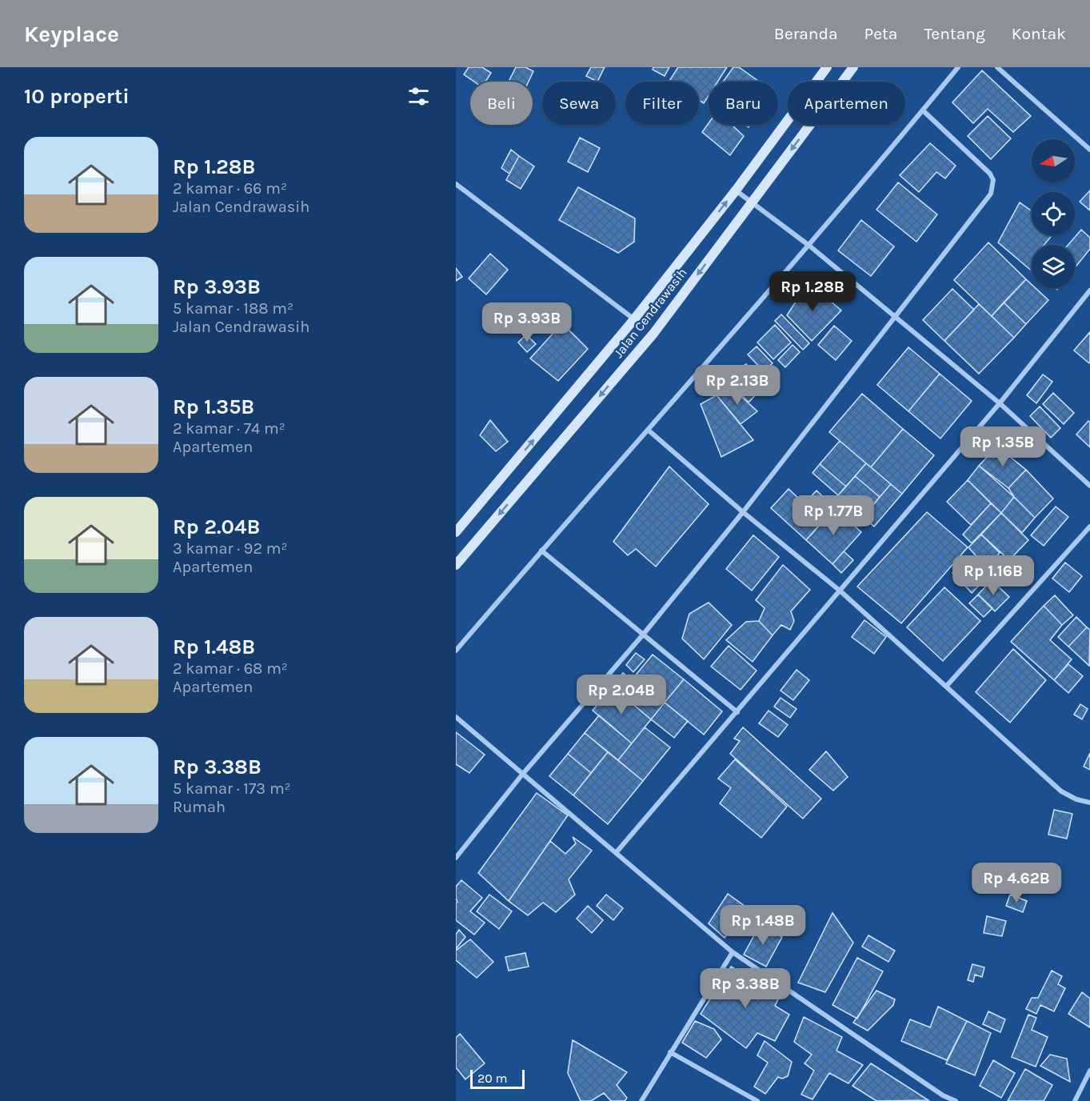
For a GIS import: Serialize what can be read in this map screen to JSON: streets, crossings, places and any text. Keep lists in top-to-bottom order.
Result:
{
  "streets": {
    "main road": ["Jalan Cendrawasih"]
  },
  "scale_bar": "20 m",
  "north": "left",
  "page": {
    "header": "Keyplace",
    "nav": [
      "Beranda",
      "Peta",
      "Tentang",
      "Kontak"
    ],
    "heading": "10 properti",
    "chip": [
      "Beli",
      "Sewa",
      "Filter",
      "Baru",
      "Apartemen"
    ],
    "list": [
      {
        "name": "Rp 1.28B",
        "note": "2 kamar · 66 m² · Jalan Cendrawasih"
      },
      {
        "name": "Rp 3.93B",
        "note": "5 kamar · 188 m² · Jalan Cendrawasih"
      },
      {
        "name": "Rp 1.35B",
        "note": "2 kamar · 74 m² · Apartemen"
      },
      {
        "name": "Rp 2.04B",
        "note": "3 kamar · 92 m² · Apartemen"
      },
      {
        "name": "Rp 1.48B",
        "note": "2 kamar · 68 m² · Apartemen"
      },
      {
        "name": "Rp 3.38B",
        "note": "5 kamar · 173 m² · Rumah"
      }
    ],
    "price": [
      "Rp 1.28B",
      "Rp 3.93B",
      "Rp 2.13B",
      "Rp 1.35B",
      "Rp 1.77B",
      "Rp 1.16B",
      "Rp 2.04B",
      "Rp 4.62B",
      "Rp 1.48B",
      "Rp 3.38B"
    ],
    "scale": "20 m"
  }
}
